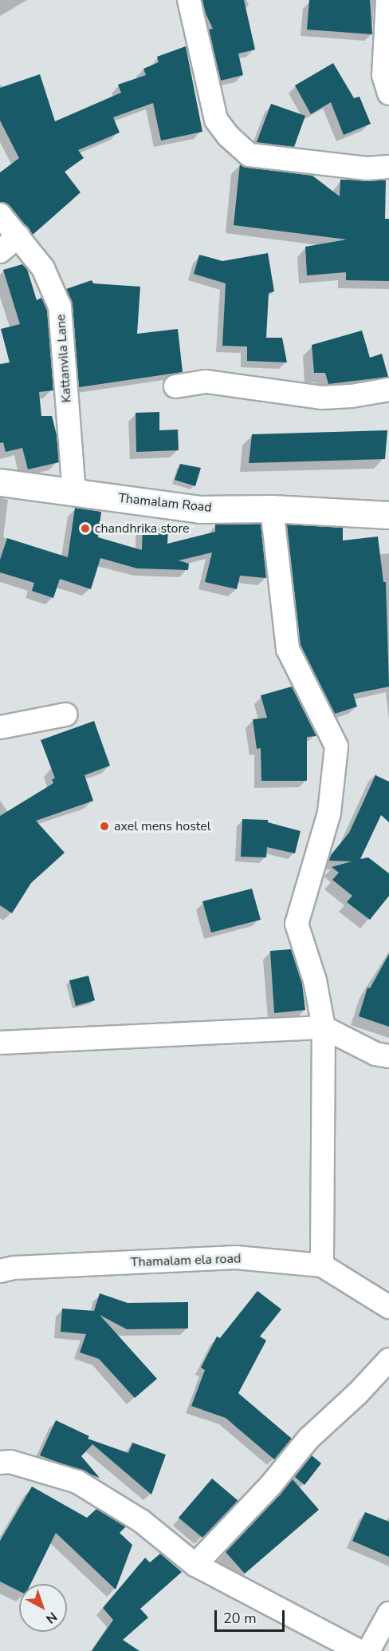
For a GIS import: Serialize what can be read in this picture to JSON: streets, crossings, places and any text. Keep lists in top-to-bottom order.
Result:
{
  "streets": {
    "street": ["Kattanvila Lane", "Thamalam Road", "Thamalam ela road"]
  },
  "crossings": [
    ["Kattanvila Lane", "Thamalam Road"]
  ],
  "places": ["chandhrika store", "axel mens hostel"],
  "scale_bar": "20 m",
  "north": "bottom right"
}
